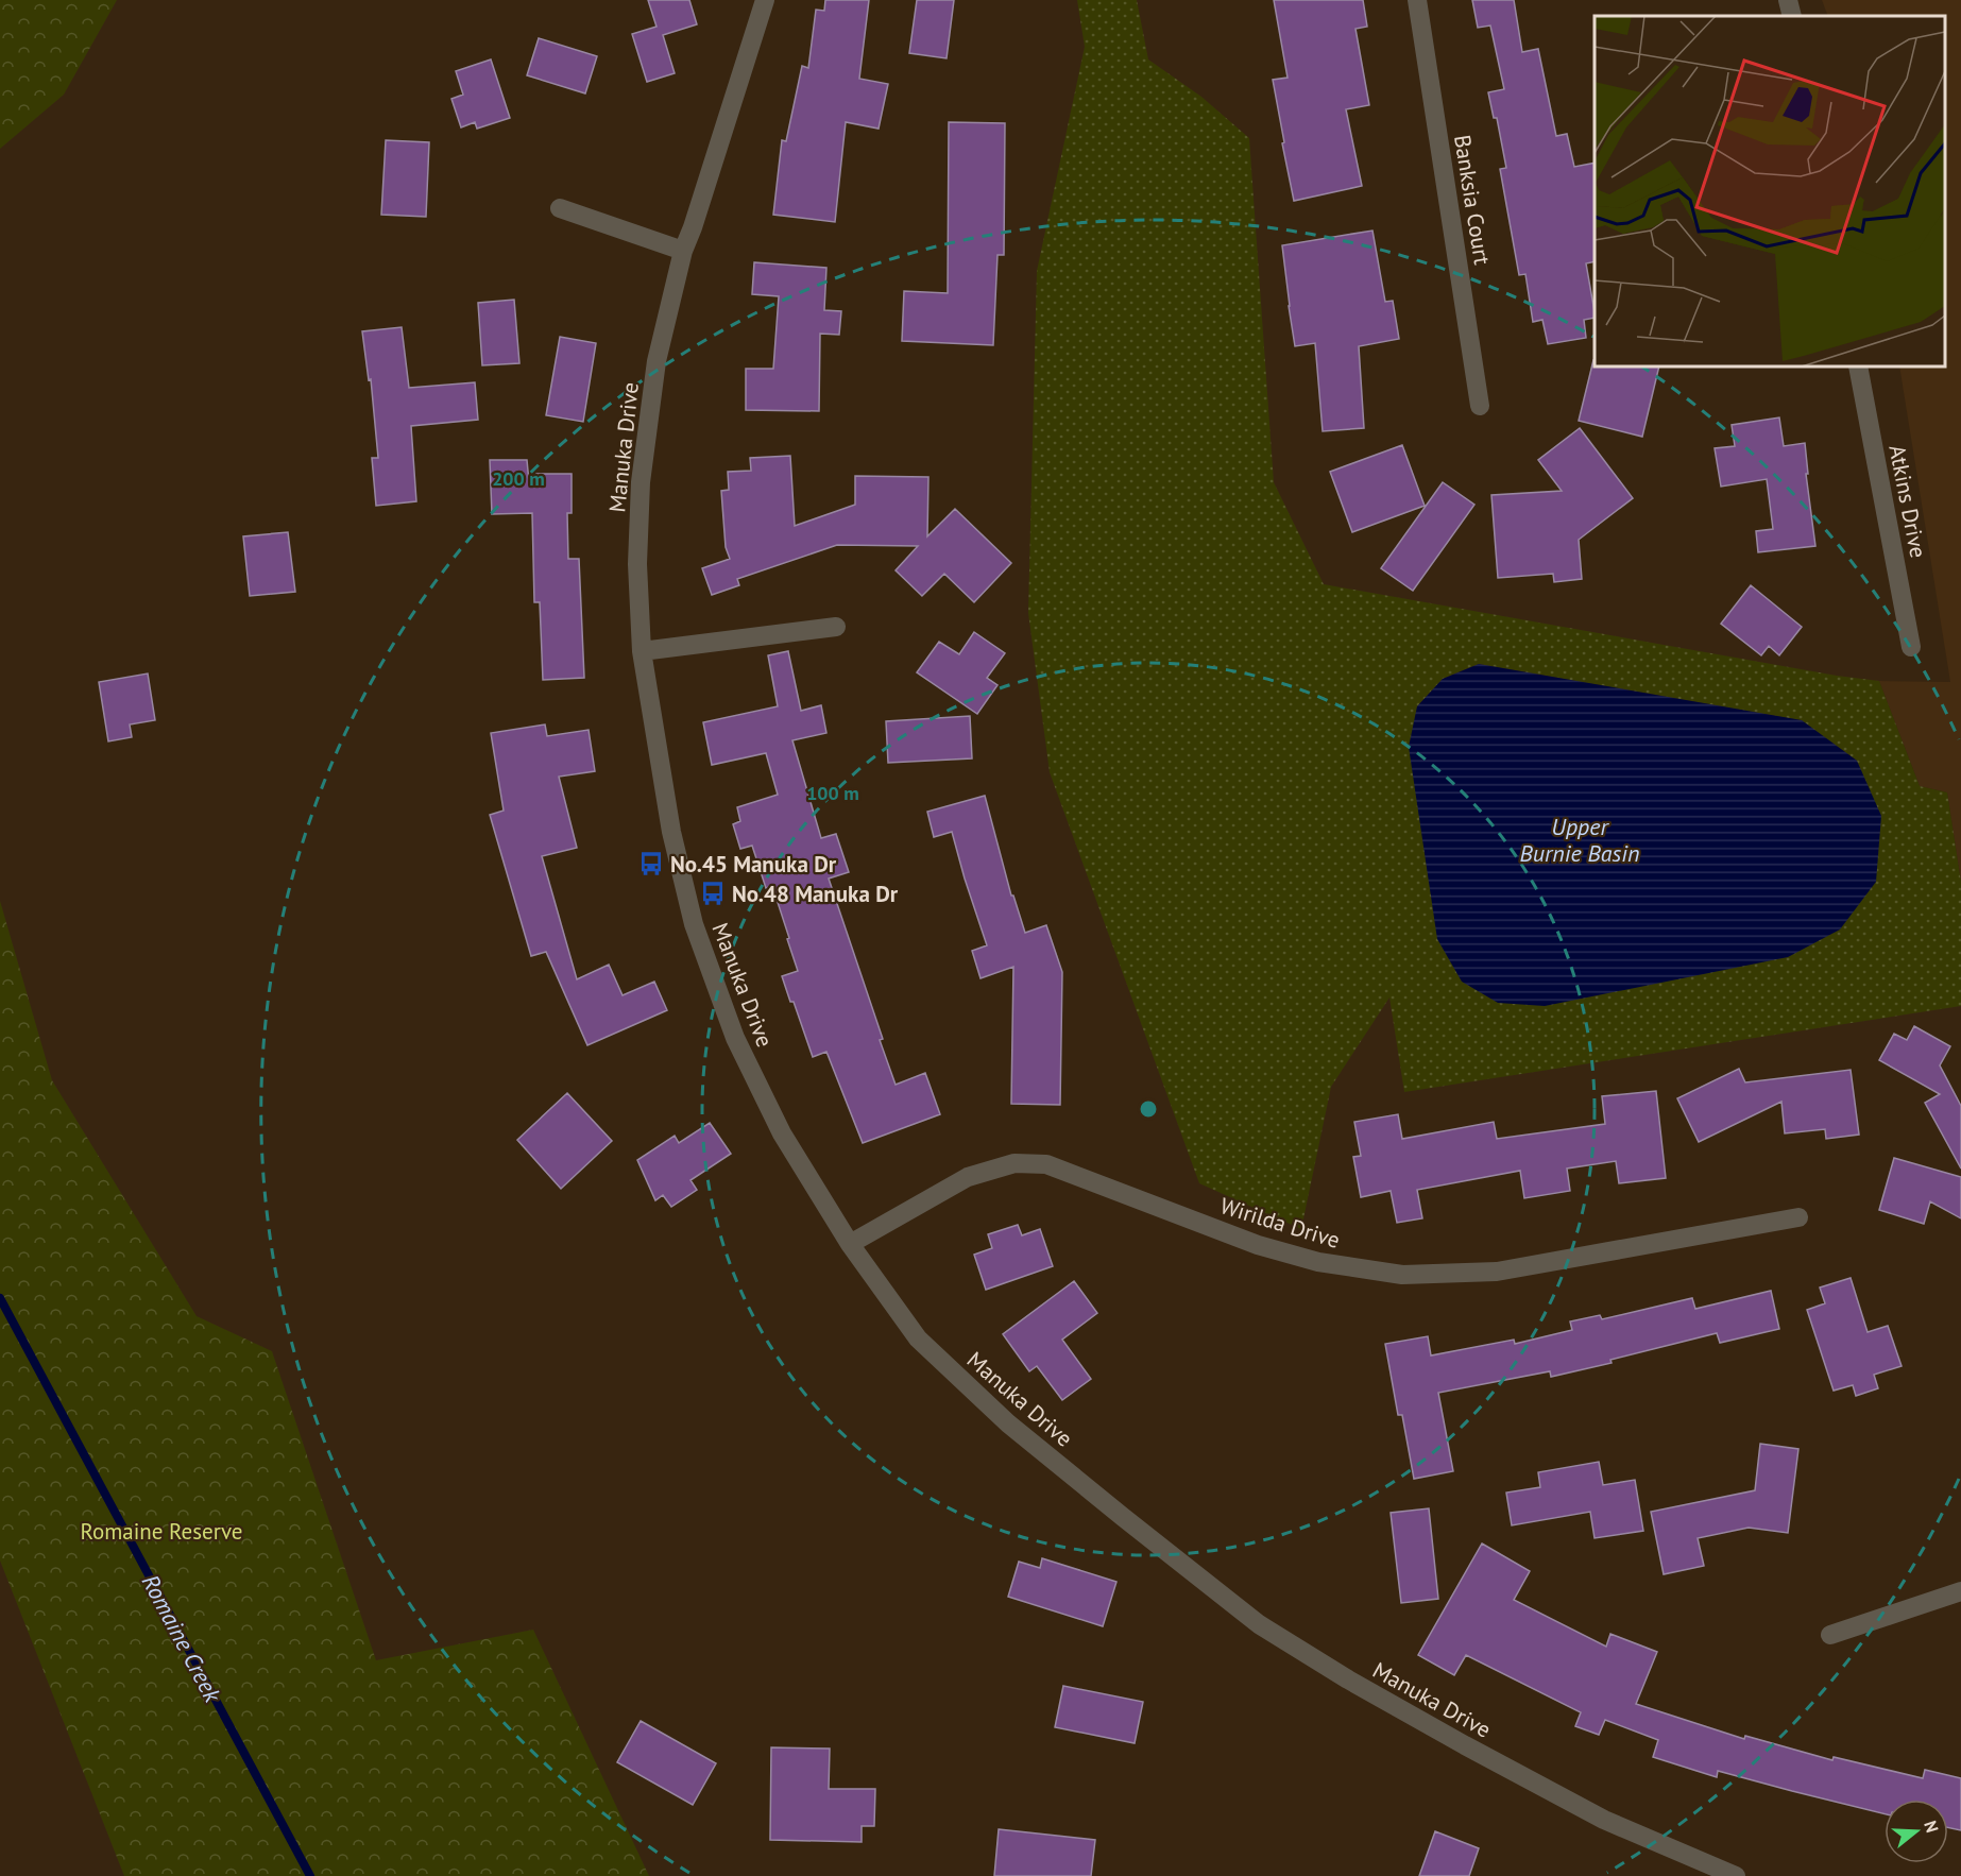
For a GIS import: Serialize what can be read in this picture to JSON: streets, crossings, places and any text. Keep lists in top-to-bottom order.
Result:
{
  "streets": {
    "street": [
      "Banksia Court",
      "Manuka Drive",
      "Atkins Drive",
      "Wirilda Drive"
    ]
  },
  "crossings": [
    ["Manuka Drive", "Wirilda Drive"]
  ],
  "water": ["Upper Burnie Basin", "Romaine Creek"],
  "parks": ["Romaine Reserve"],
  "places": {
    "bus stop": ["No.45 Manuka Dr", "No.48 Manuka Dr"]
  },
  "north": "right",
  "rings": ["200 m", "100 m"]
}
